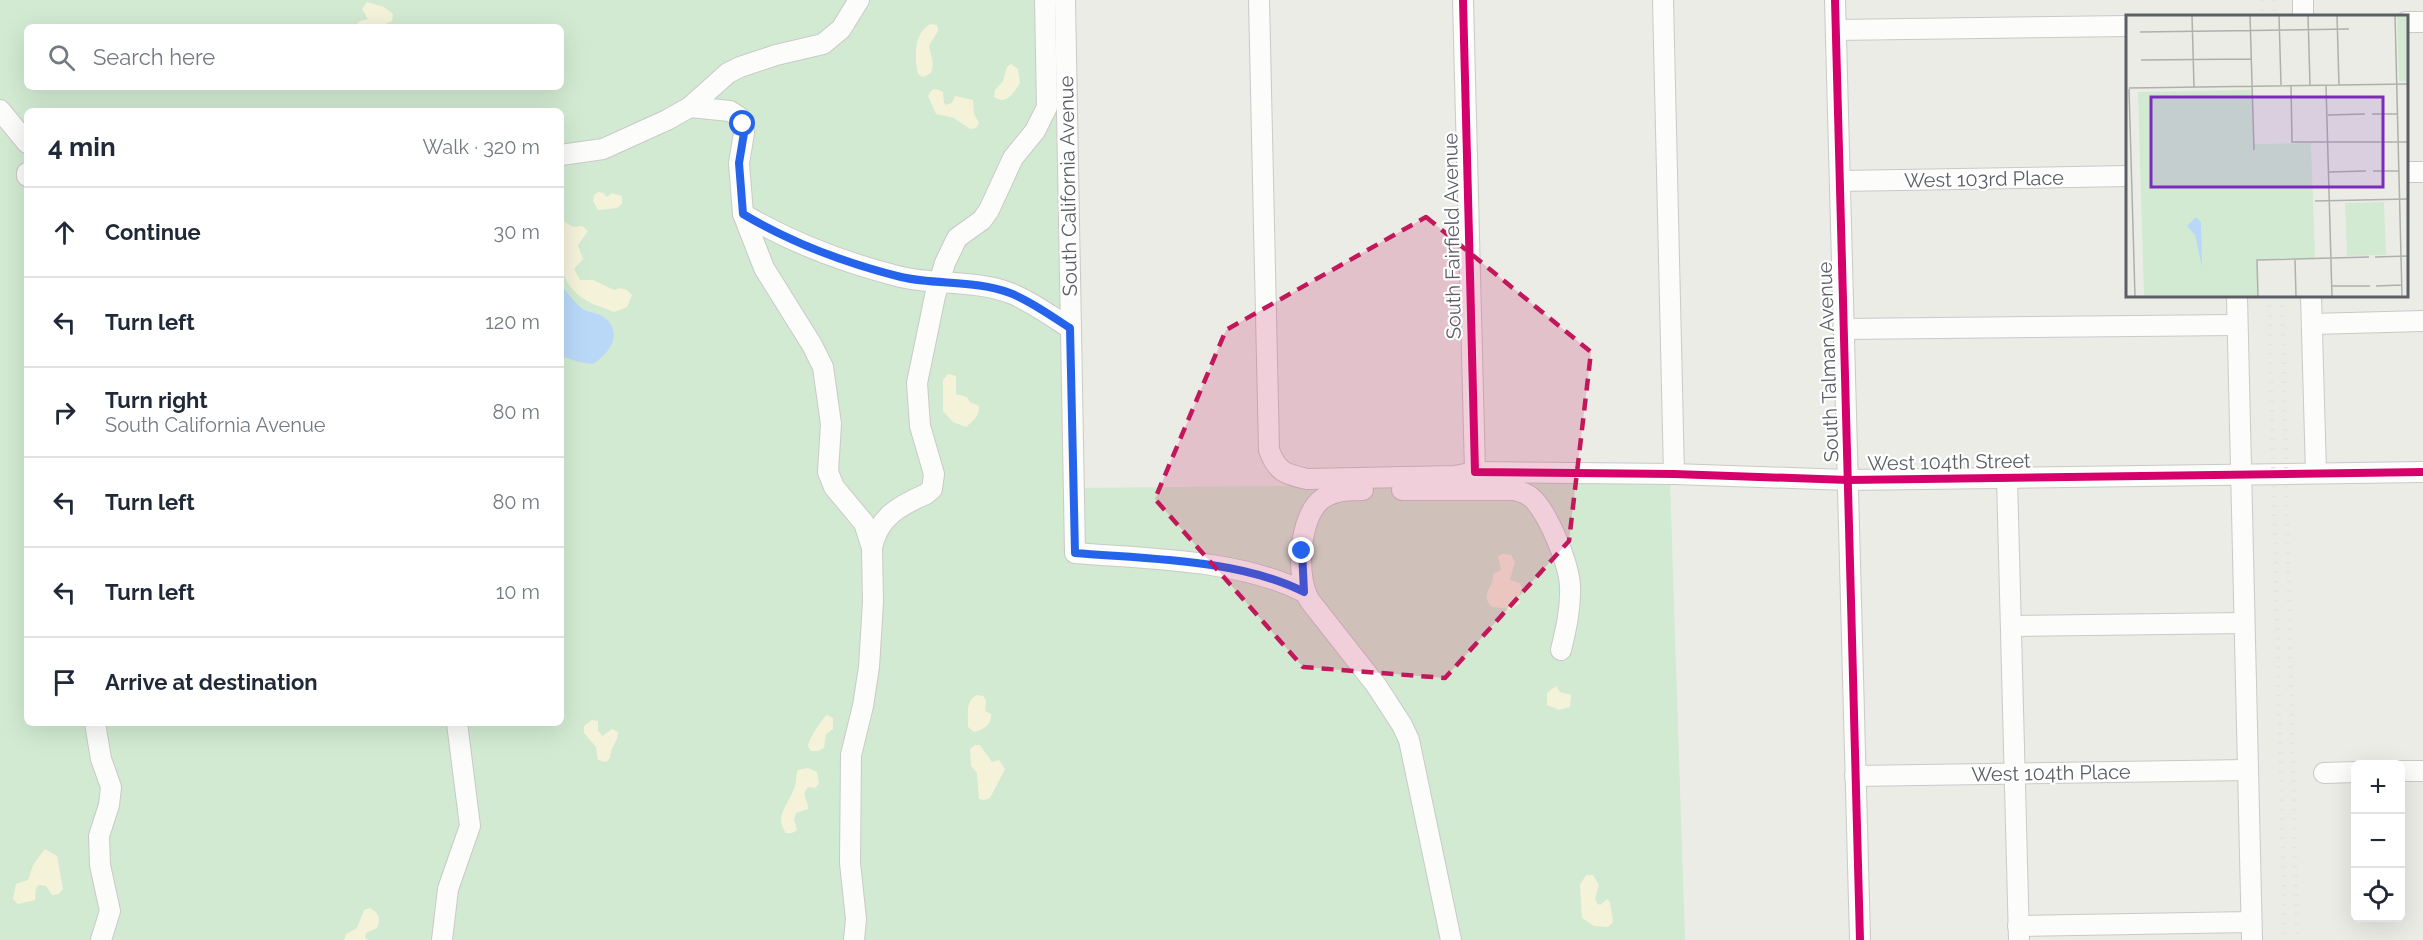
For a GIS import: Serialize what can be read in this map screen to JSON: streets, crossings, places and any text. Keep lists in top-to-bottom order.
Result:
{
  "streets": {
    "street": [
      "West 103rd Place",
      "South California Avenue",
      "South Fairfield Avenue",
      "South Talman Avenue",
      "West 104th Street",
      "West 104th Place"
    ]
  },
  "crossings": [
    ["West 103rd Place", "South Talman Avenue"],
    ["South Fairfield Avenue", "West 104th Street"],
    ["South Talman Avenue", "West 104th Street"],
    ["South Talman Avenue", "West 104th Place"]
  ],
  "page": {
    "search": "Search here",
    "heading": ["4 min", "Walk · 320 m"],
    "list": [
      ["Continue", "30 m"],
      ["Turn left", "120 m"],
      ["Turn right", "South California Avenue", "80 m"],
      ["Turn left", "80 m"],
      ["Turn left", "10 m"],
      "Arrive at destination"
    ],
    "map_buttons": ["+", "−"]
  }
}
